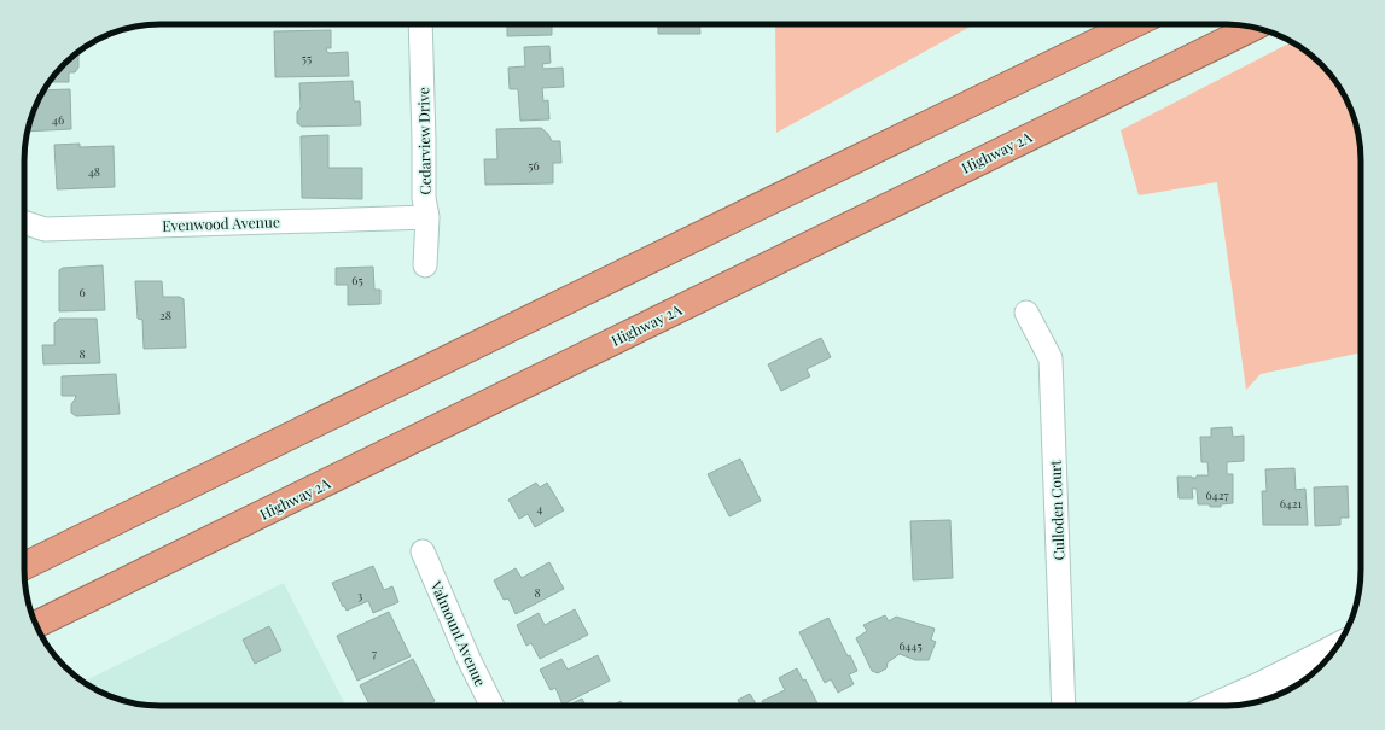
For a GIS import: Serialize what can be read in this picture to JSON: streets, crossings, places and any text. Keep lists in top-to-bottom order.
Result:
{
  "streets": {
    "highway": ["Highway 2A"],
    "street": [
      "Cedarview Drive",
      "Evenwood Avenue",
      "Culloden Court",
      "Valmount Avenue"
    ]
  },
  "crossings": [
    ["Cedarview Drive", "Evenwood Avenue"]
  ],
  "house_numbers": [
    "55",
    "46",
    "56",
    "48",
    "65",
    "6",
    "28",
    "8",
    "6427",
    "6421",
    "4",
    "8",
    "3",
    "6445",
    "7"
  ]
}
